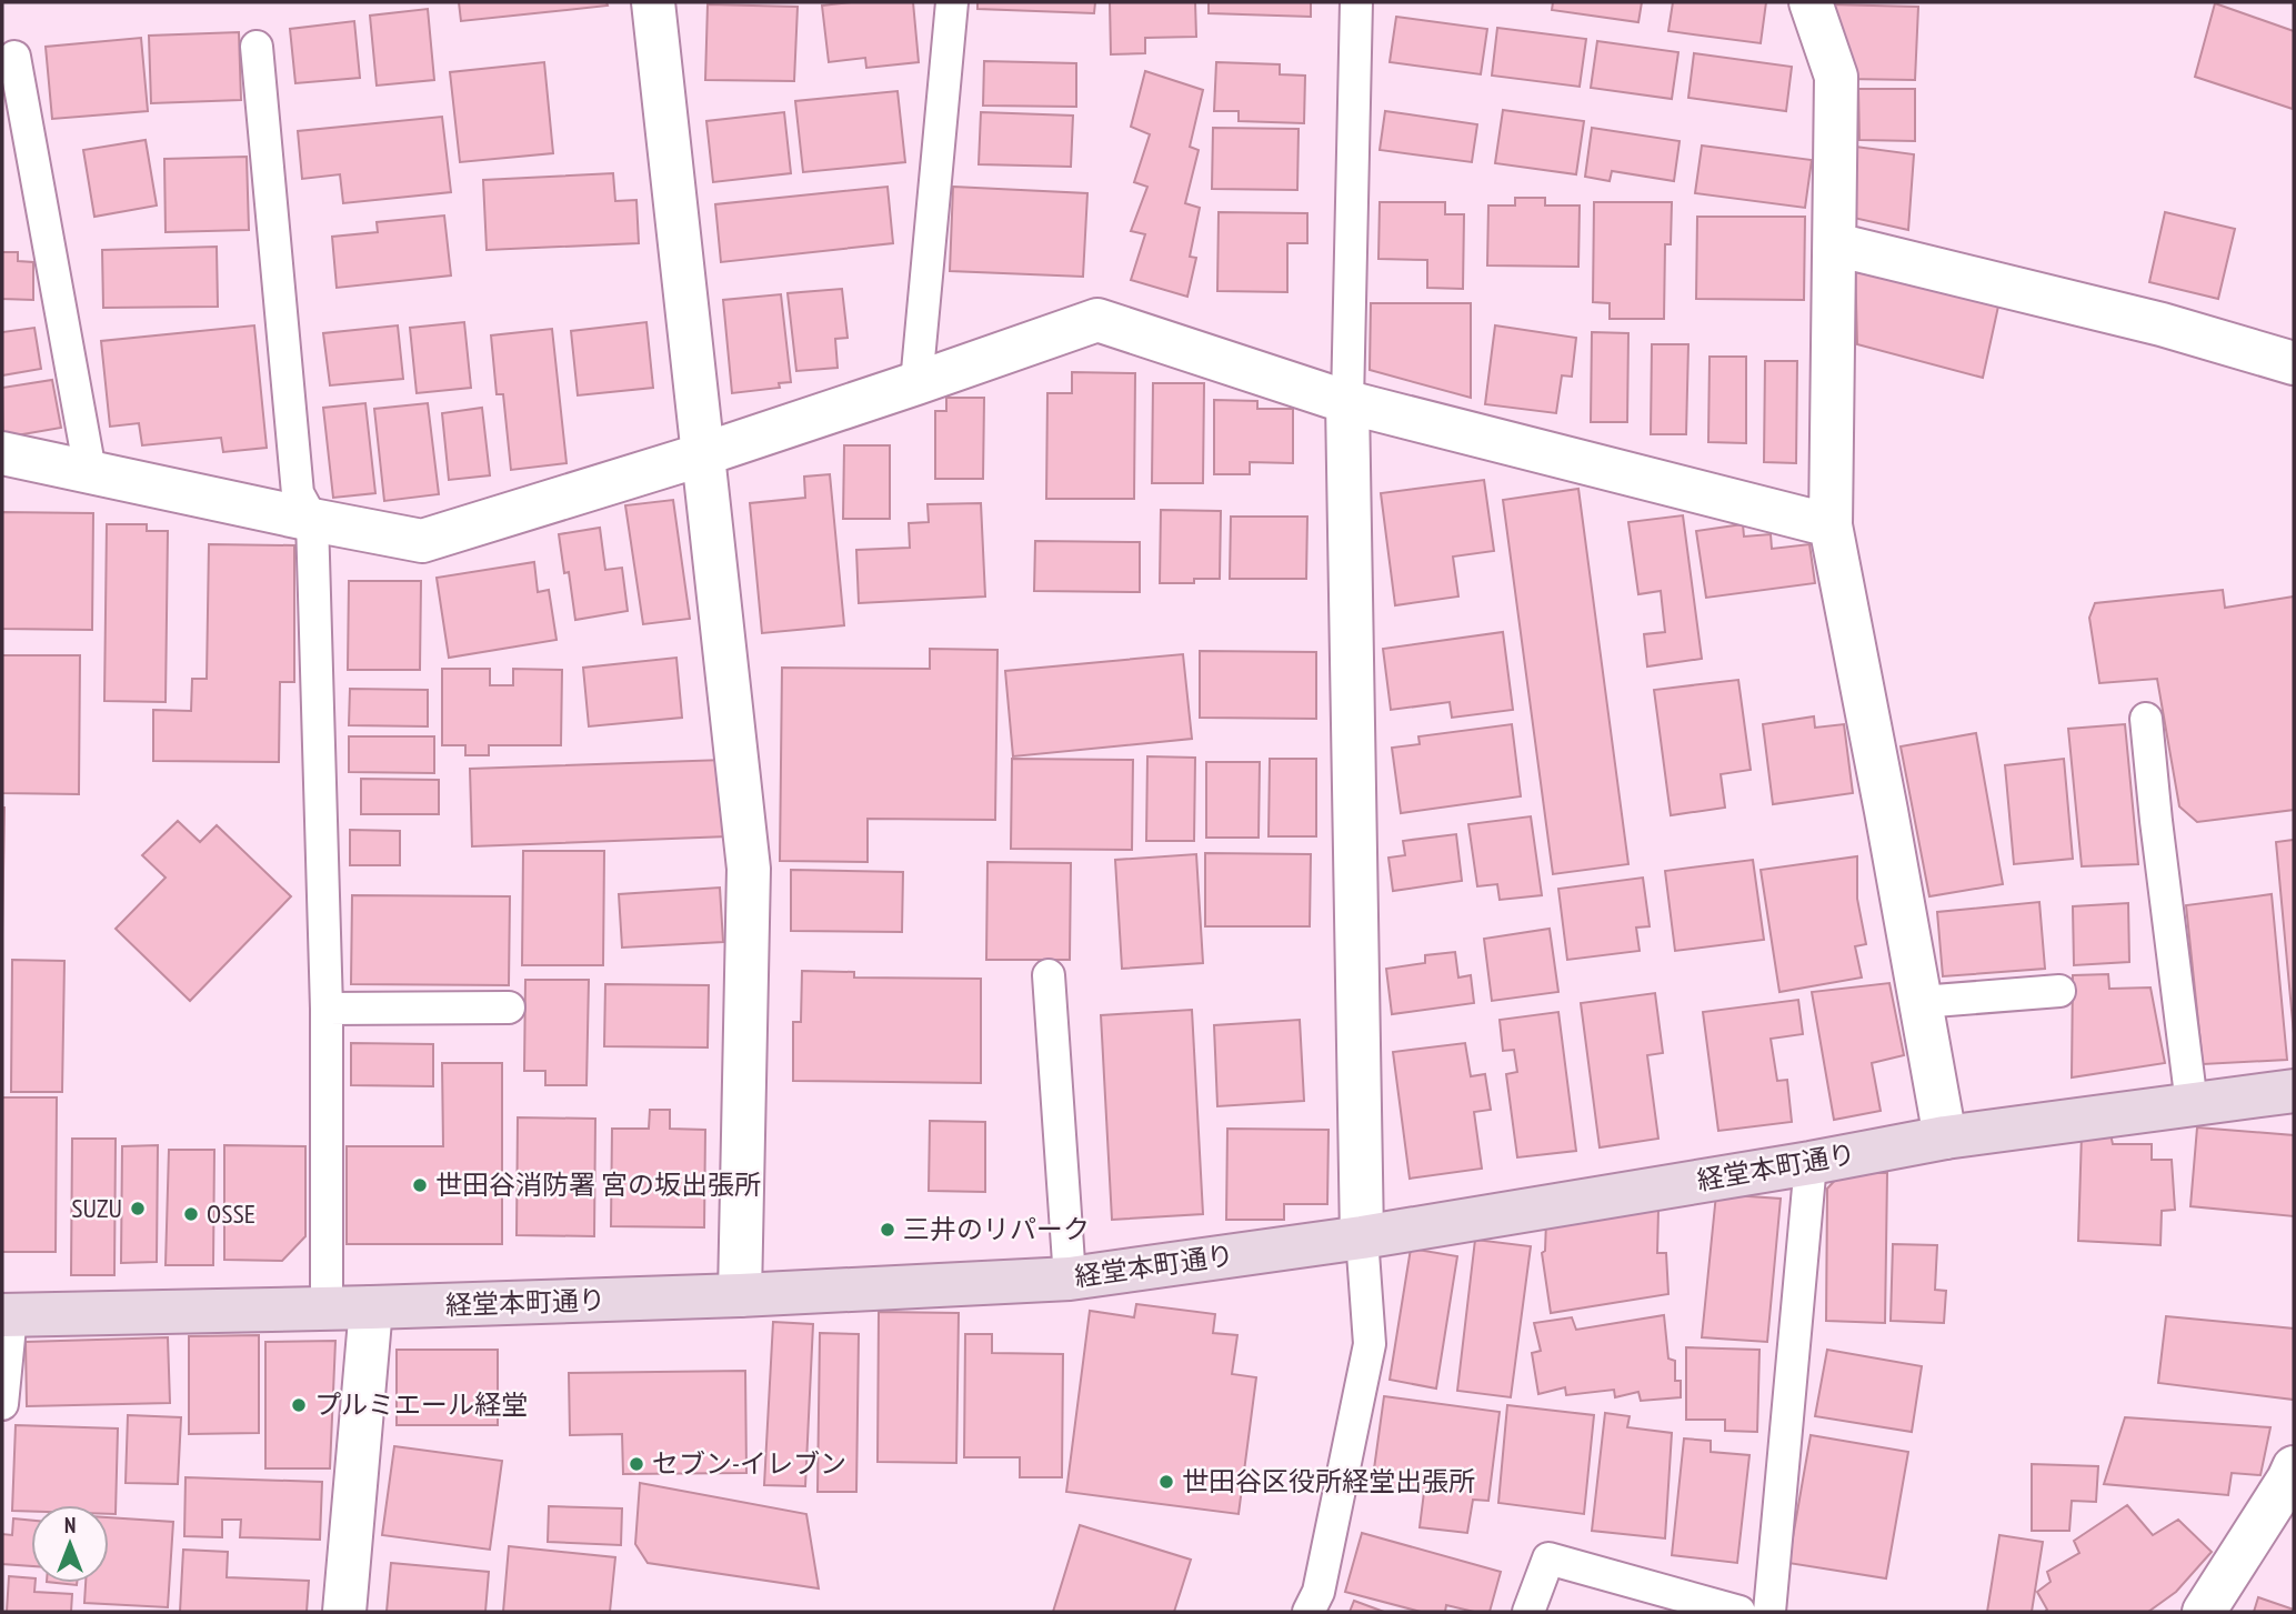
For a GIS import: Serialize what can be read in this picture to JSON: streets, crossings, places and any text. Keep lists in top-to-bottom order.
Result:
{
  "streets": {
    "main road": ["経堂本町通り"]
  },
  "places": [
    "世田谷消防署 宮の坂出張所",
    "SUZU",
    "OSSE",
    "三井のリパーク",
    "プルミエール経堂",
    "セブン-イレブン",
    "世田谷区役所経堂出張所"
  ],
  "north": "top"
}
